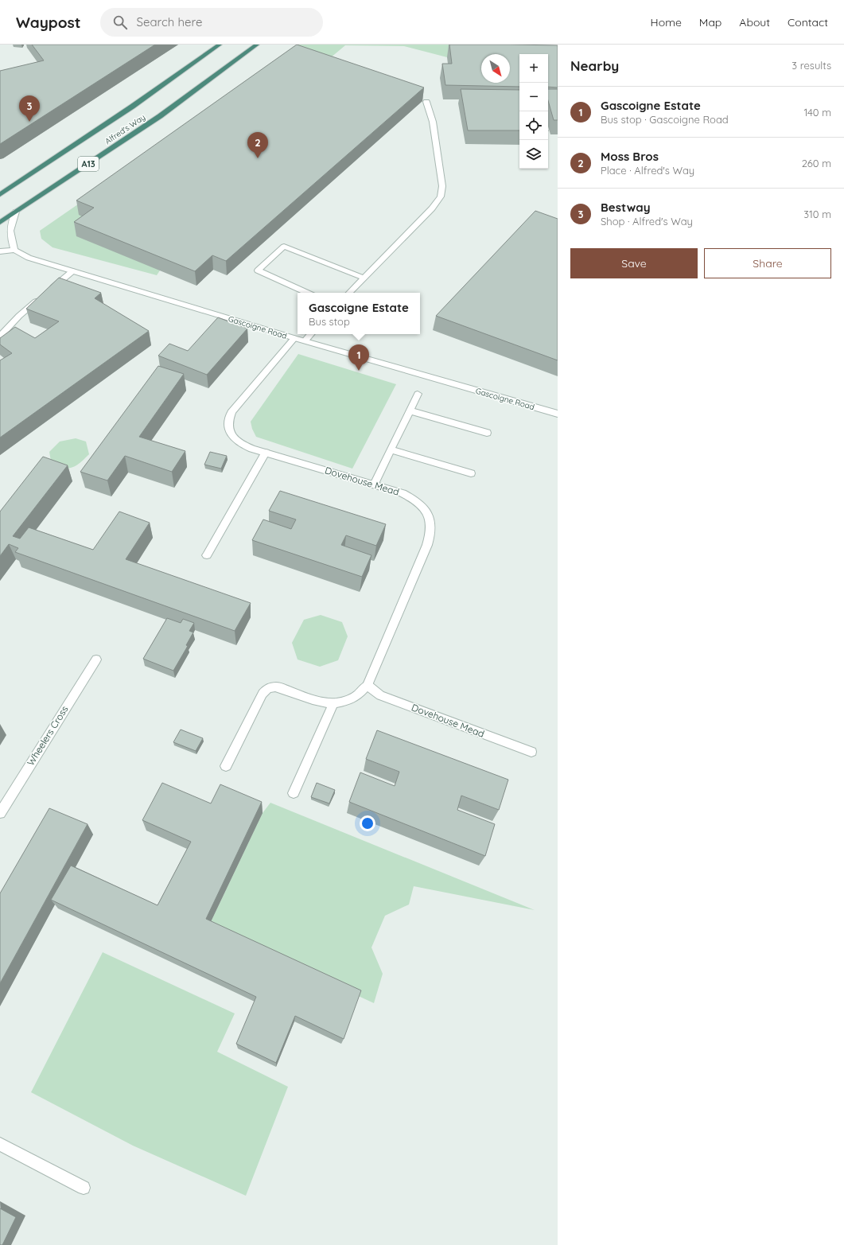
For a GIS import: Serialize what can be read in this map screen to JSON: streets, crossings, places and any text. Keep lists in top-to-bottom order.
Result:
{
  "streets": {
    "highway": ["Alfred's Way", "A13"],
    "street": ["Gascoigne Road", "Dovehouse Mead", "Wheelers Cross"]
  },
  "crossings": [
    ["Gascoigne Road", "Dovehouse Mead"]
  ],
  "north": "bottom right",
  "page": {
    "header": "Waypost",
    "search": "Search here",
    "nav": [
      "Home",
      "Map",
      "About",
      "Contact"
    ],
    "heading": ["Nearby", "3 results"],
    "map_buttons": ["+", "−"],
    "list": [
      {
        "mark": "1",
        "name": "Gascoigne Estate",
        "note": "Bus stop · Gascoigne Road",
        "value": "140 m"
      },
      {
        "mark": "2",
        "name": "Moss Bros",
        "note": "Place · Alfred's Way",
        "value": "260 m"
      },
      {
        "mark": "3",
        "name": "Bestway",
        "note": "Shop · Alfred's Way",
        "value": "310 m"
      }
    ],
    "pins": ["3", "2", "1"],
    "buttons": ["Save", "Share"],
    "popup": ["Gascoigne Estate", "Bus stop"]
  }
}
